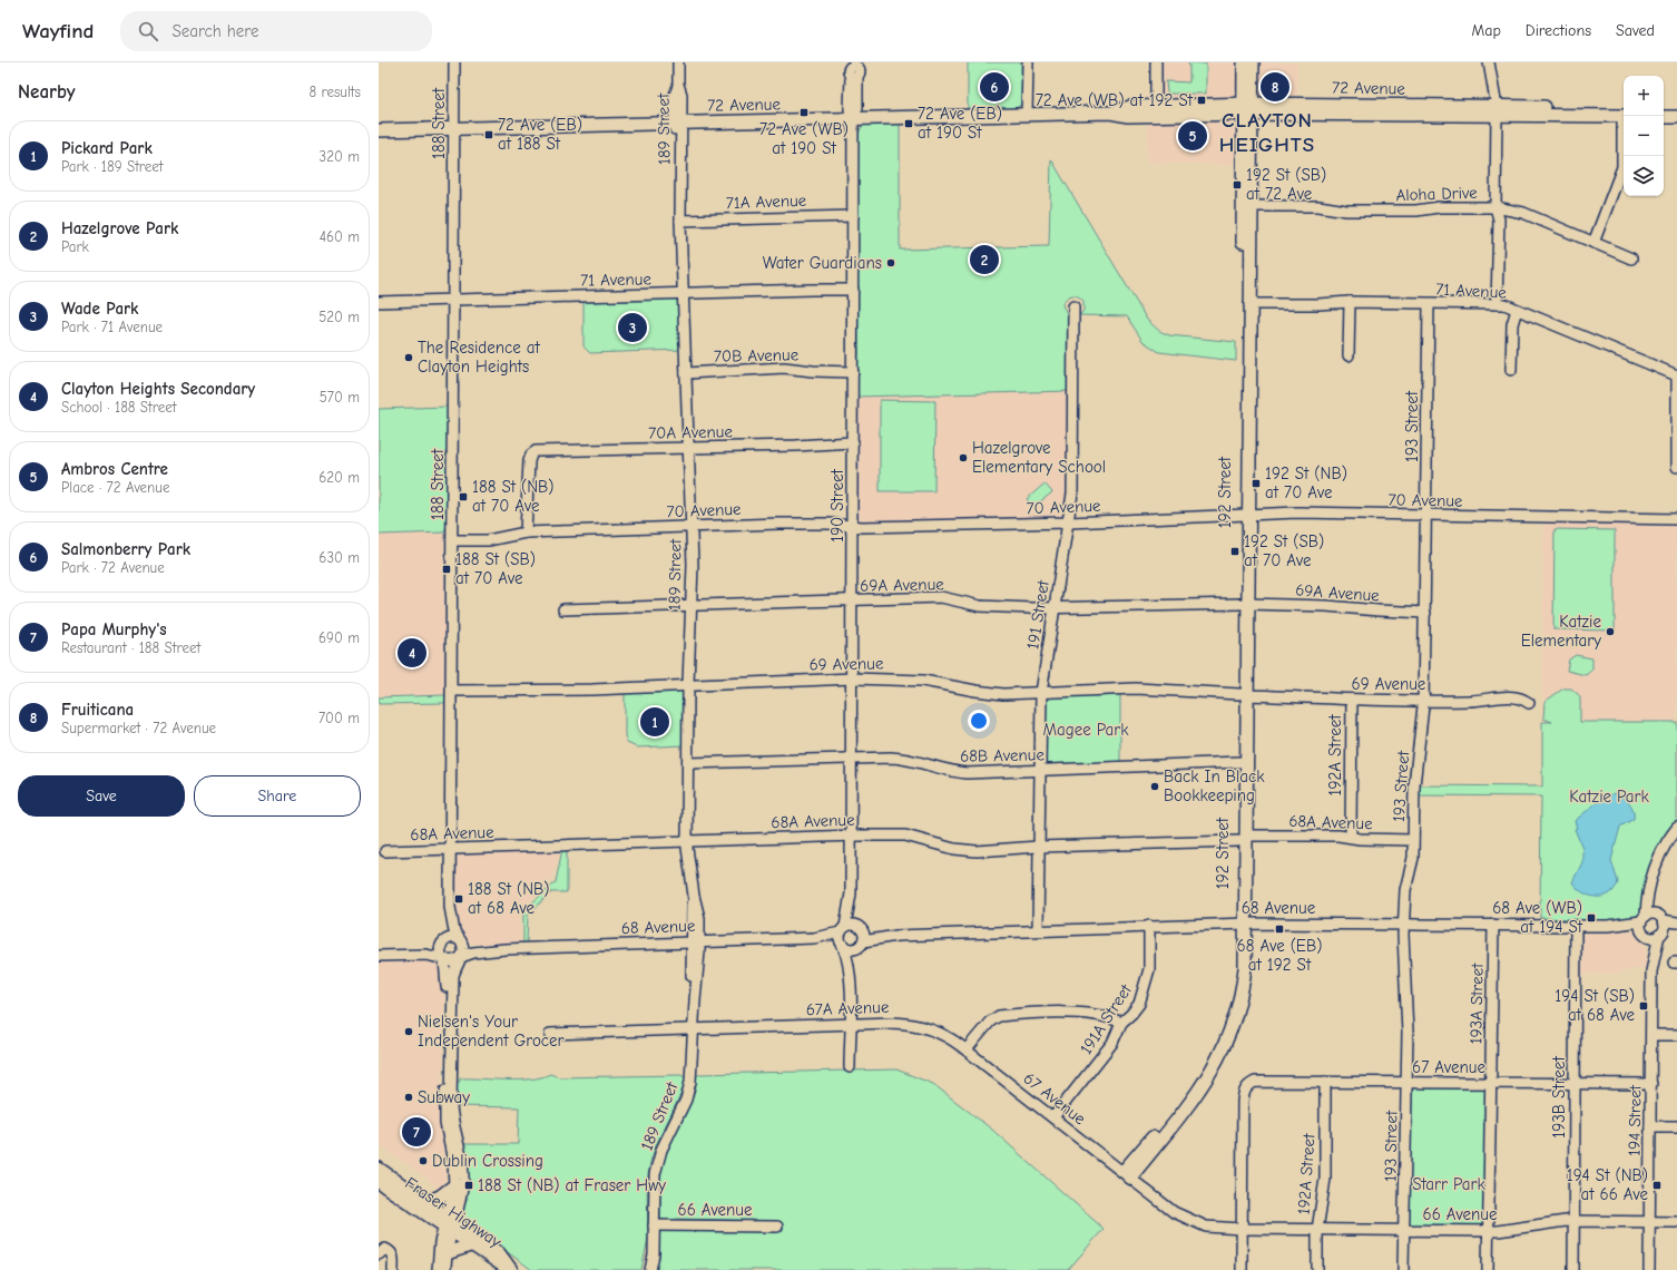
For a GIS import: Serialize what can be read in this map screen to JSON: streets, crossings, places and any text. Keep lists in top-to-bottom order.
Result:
{
  "streets": {
    "main road": ["72 Avenue", "192 Street", "Fraser Highway"],
    "street": [
      "188 Street",
      "189 Street",
      "Aloha Drive",
      "71A Avenue",
      "71 Avenue",
      "70B Avenue",
      "193 Street",
      "70A Avenue",
      "70 Avenue",
      "190 Street",
      "69A Avenue",
      "191 Street",
      "69 Avenue",
      "68B Avenue",
      "192A Street",
      "68A Avenue",
      "68 Avenue",
      "193A Street",
      "67A Avenue",
      "191A Street",
      "67 Avenue",
      "193B Street",
      "194 Street",
      "66 Avenue"
    ]
  },
  "crossings": [
    ["72 Avenue", "188 Street"],
    ["72 Avenue", "189 Street"],
    ["72 Avenue", "192 Street"],
    ["72 Avenue", "190 Street"],
    ["188 Street", "71 Avenue"],
    ["188 Street", "70 Avenue"],
    ["188 Street", "69 Avenue"],
    ["188 Street", "68A Avenue"],
    ["188 Street", "68 Avenue"],
    ["189 Street", "71A Avenue"],
    ["189 Street", "71 Avenue"],
    ["189 Street", "70B Avenue"],
    ["189 Street", "70A Avenue"],
    ["189 Street", "70 Avenue"],
    ["189 Street", "69A Avenue"],
    ["189 Street", "69 Avenue"],
    ["189 Street", "68B Avenue"],
    ["189 Street", "68A Avenue"],
    ["189 Street", "68 Avenue"],
    ["189 Street", "67A Avenue"],
    ["189 Street", "66 Avenue"],
    ["Aloha Drive", "192 Street"],
    ["71A Avenue", "190 Street"],
    ["71 Avenue", "193 Street"],
    ["71 Avenue", "192 Street"],
    ["71 Avenue", "190 Street"],
    ["70B Avenue", "190 Street"],
    ["193 Street", "70 Avenue"],
    ["193 Street", "69A Avenue"],
    ["193 Street", "69 Avenue"],
    ["193 Street", "68A Avenue"],
    ["193 Street", "68 Avenue"],
    ["193 Street", "67 Avenue"],
    ["193 Street", "66 Avenue"],
    ["70A Avenue", "70 Avenue"],
    ["70A Avenue", "190 Street"],
    ["192 Street", "70 Avenue"],
    ["192 Street", "69A Avenue"],
    ["192 Street", "69 Avenue"],
    ["192 Street", "68B Avenue"],
    ["192 Street", "68A Avenue"],
    ["192 Street", "68 Avenue"],
    ["192 Street", "67 Avenue"],
    ["70 Avenue", "190 Street"],
    ["70 Avenue", "191 Street"],
    ["190 Street", "69A Avenue"],
    ["190 Street", "69 Avenue"],
    ["190 Street", "68B Avenue"],
    ["190 Street", "68A Avenue"],
    ["190 Street", "68 Avenue"],
    ["190 Street", "67A Avenue"],
    ["69A Avenue", "191 Street"],
    ["191 Street", "69 Avenue"],
    ["191 Street", "68B Avenue"],
    ["191 Street", "68A Avenue"],
    ["191 Street", "68 Avenue"],
    ["69 Avenue", "192A Street"],
    ["192A Street", "68A Avenue"],
    ["192A Street", "67 Avenue"],
    ["192A Street", "66 Avenue"],
    ["68 Avenue", "193A Street"],
    ["68 Avenue", "191A Street"],
    ["68 Avenue", "193B Street"],
    ["68 Avenue", "194 Street"],
    ["193A Street", "67 Avenue"],
    ["193A Street", "66 Avenue"],
    ["67A Avenue", "67 Avenue"],
    ["191A Street", "67 Avenue"],
    ["67 Avenue", "193B Street"],
    ["67 Avenue", "194 Street"],
    ["67 Avenue", "66 Avenue"],
    ["193B Street", "66 Avenue"],
    ["194 Street", "66 Avenue"]
  ],
  "districts": ["CLAYTON HEIGHTS"],
  "parks": ["Magee Park", "Katzie Park", "Starr Park"],
  "places": {
    "transit": [
      "72 Ave (WB) at 192 St",
      "72 Ave (WB) at 190 St",
      "72 Ave (EB) at 190 St",
      "72 Ave (EB) at 188 St",
      "192 St (SB) at 72 Ave",
      "192 St (NB) at 70 Ave",
      "188 St (NB) at 70 Ave",
      "192 St (SB) at 70 Ave",
      "188 St (SB) at 70 Ave",
      "188 St (NB) at 68 Ave",
      "68 Ave (WB) at 194 St",
      "68 Ave (EB) at 192 St",
      "194 St (SB) at 68 Ave",
      "188 St (NB) at Fraser Hwy",
      "194 St (NB) at 66 Ave"
    ],
    "other": [
      "Water Guardians",
      "The Residence at Clayton Heights",
      "Hazelgrove Elementary School",
      "Katzie Elementary",
      "Back In Black Bookkeeping",
      "Nielsen's Your Independent Grocer",
      "Subway",
      "Dublin Crossing"
    ]
  },
  "page": {
    "header": "Wayfind",
    "search": "Search here",
    "nav": ["Map", "Directions", "Saved"],
    "heading": ["Nearby", "8 results"],
    "pins": [
      "6",
      "8",
      "5",
      "2",
      "3",
      "4",
      "1",
      "7"
    ],
    "map_buttons": ["+", "−"],
    "list": [
      {
        "mark": "1",
        "name": "Pickard Park",
        "note": "Park · 189 Street",
        "value": "320 m"
      },
      {
        "mark": "2",
        "name": "Hazelgrove Park",
        "note": "Park",
        "value": "460 m"
      },
      {
        "mark": "3",
        "name": "Wade Park",
        "note": "Park · 71 Avenue",
        "value": "520 m"
      },
      {
        "mark": "4",
        "name": "Clayton Heights Secondary",
        "note": "School · 188 Street",
        "value": "570 m"
      },
      {
        "mark": "5",
        "name": "Ambros Centre",
        "note": "Place · 72 Avenue",
        "value": "620 m"
      },
      {
        "mark": "6",
        "name": "Salmonberry Park",
        "note": "Park · 72 Avenue",
        "value": "630 m"
      },
      {
        "mark": "7",
        "name": "Papa Murphy's",
        "note": "Restaurant · 188 Street",
        "value": "690 m"
      },
      {
        "mark": "8",
        "name": "Fruiticana",
        "note": "Supermarket · 72 Avenue",
        "value": "700 m"
      }
    ],
    "buttons": ["Save", "Share"]
  }
}
